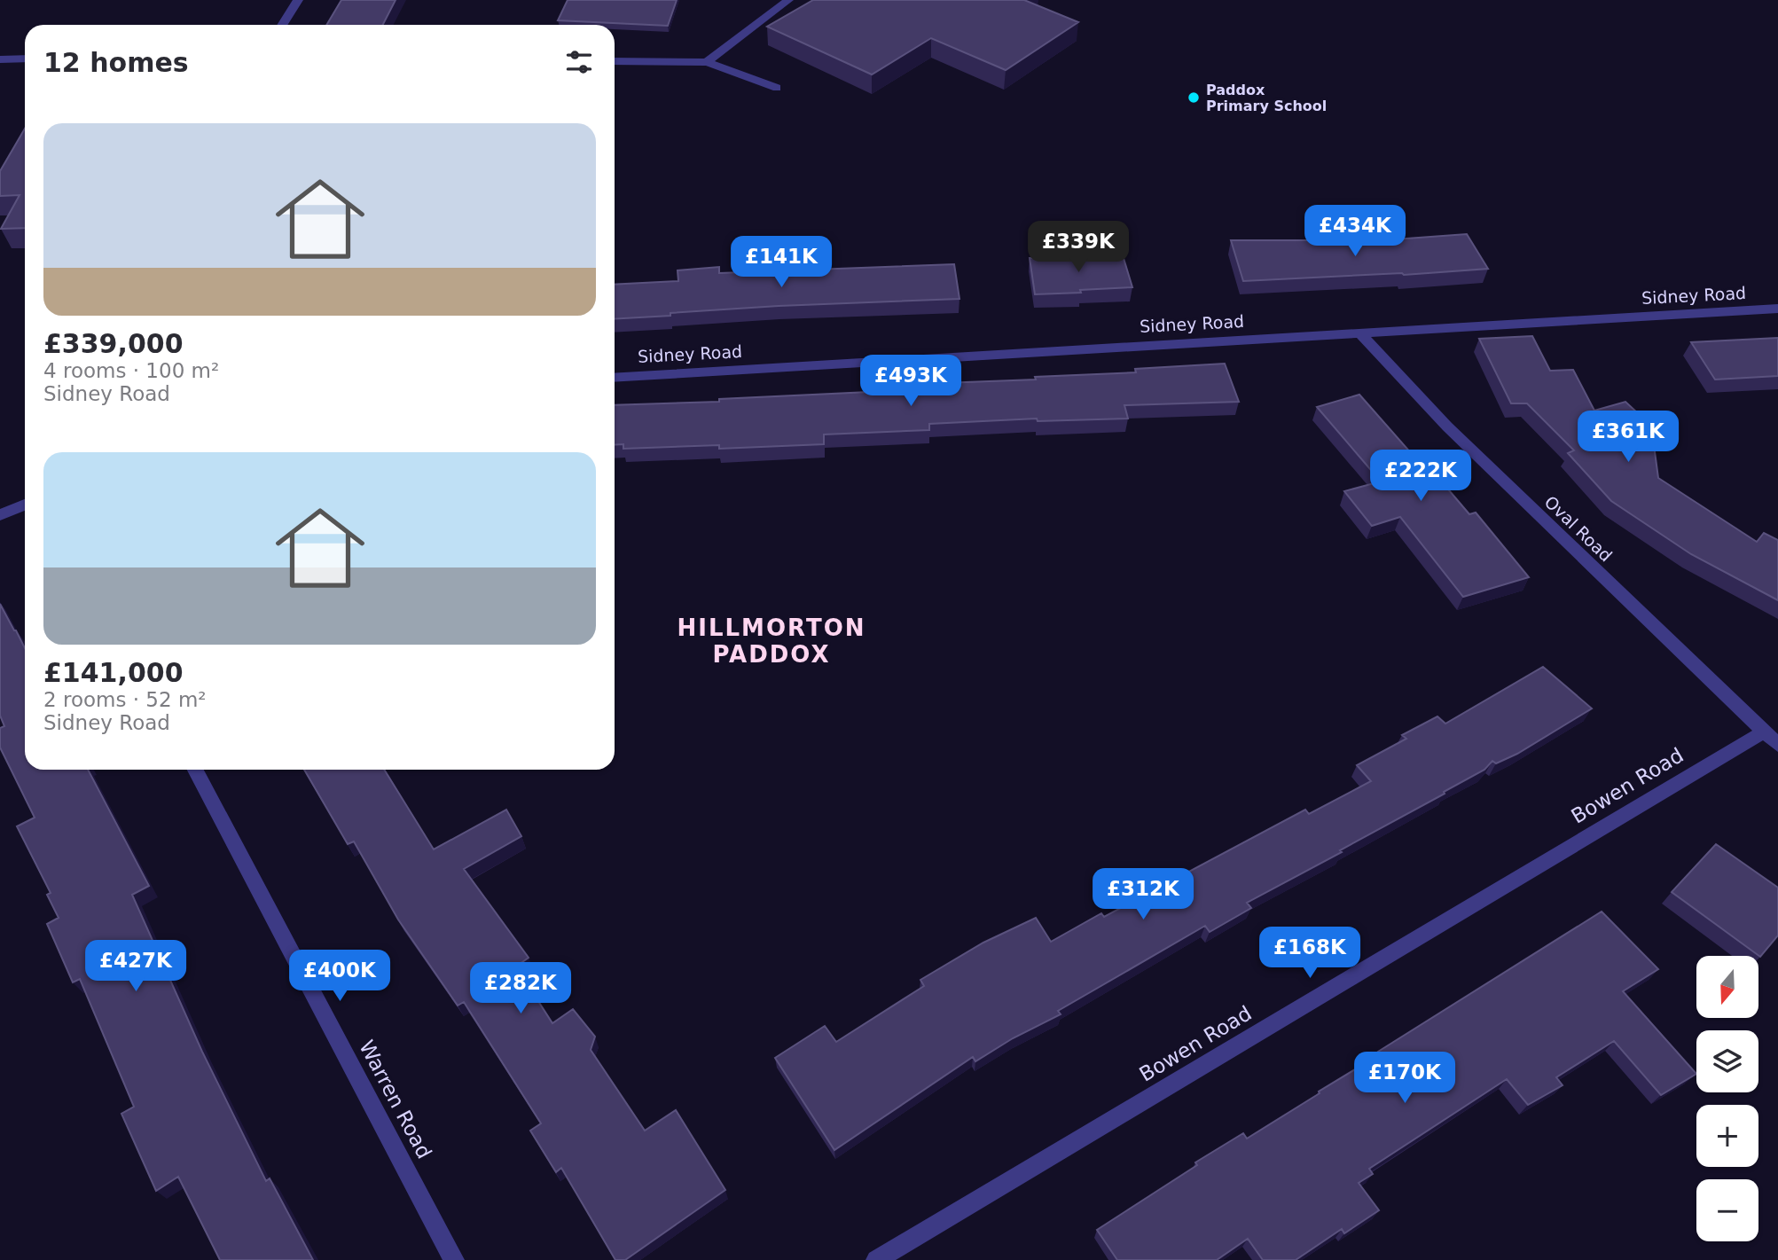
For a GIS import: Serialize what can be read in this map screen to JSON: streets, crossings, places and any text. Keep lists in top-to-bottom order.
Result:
{
  "streets": {
    "street": [
      "Sidney Road",
      "Oval Road",
      "Bowen Road",
      "Warren Road"
    ]
  },
  "crossings": [
    ["Sidney Road", "Oval Road"],
    ["Oval Road", "Bowen Road"]
  ],
  "districts": ["HILLMORTON PADDOX"],
  "places": ["Paddox Primary School"],
  "north": "bottom",
  "page": {
    "heading": "12 homes",
    "list": [
      {
        "name": "£339,000",
        "note": "4 rooms · 100 m² · Sidney Road"
      },
      {
        "name": "£141,000",
        "note": "2 rooms · 52 m² · Sidney Road"
      }
    ],
    "price": [
      "£434K",
      "£339K",
      "£141K",
      "£493K",
      "£361K",
      "£222K",
      "£312K",
      "£168K",
      "£427K",
      "£400K",
      "£282K",
      "£170K"
    ],
    "map_buttons": ["+", "−"]
  }
}
